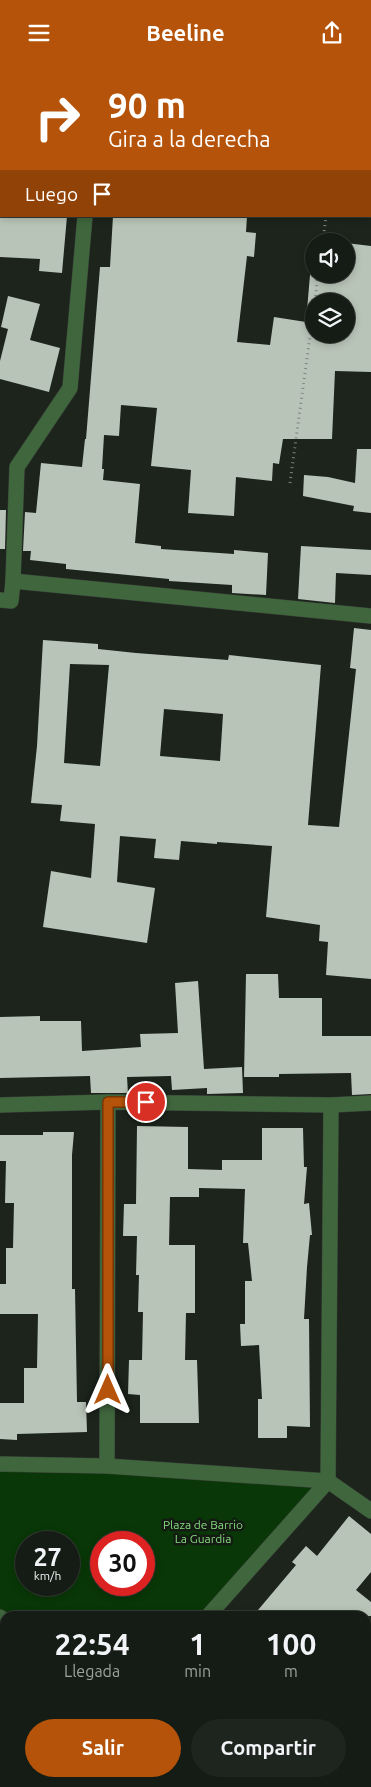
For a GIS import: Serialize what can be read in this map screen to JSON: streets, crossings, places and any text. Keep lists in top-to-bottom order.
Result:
{
  "parks": ["Plaza de Barrio La Guardia"],
  "page": {
    "header": "Beeline",
    "turn": ["90 m", "Gira a la derecha"],
    "then": "Luego",
    "speed": "27 km/h",
    "limit": "30",
    "eta": [
      "22:54",
      "Llegada",
      "1",
      "min",
      "100",
      "m"
    ],
    "buttons": ["Salir", "Compartir"]
  }
}
